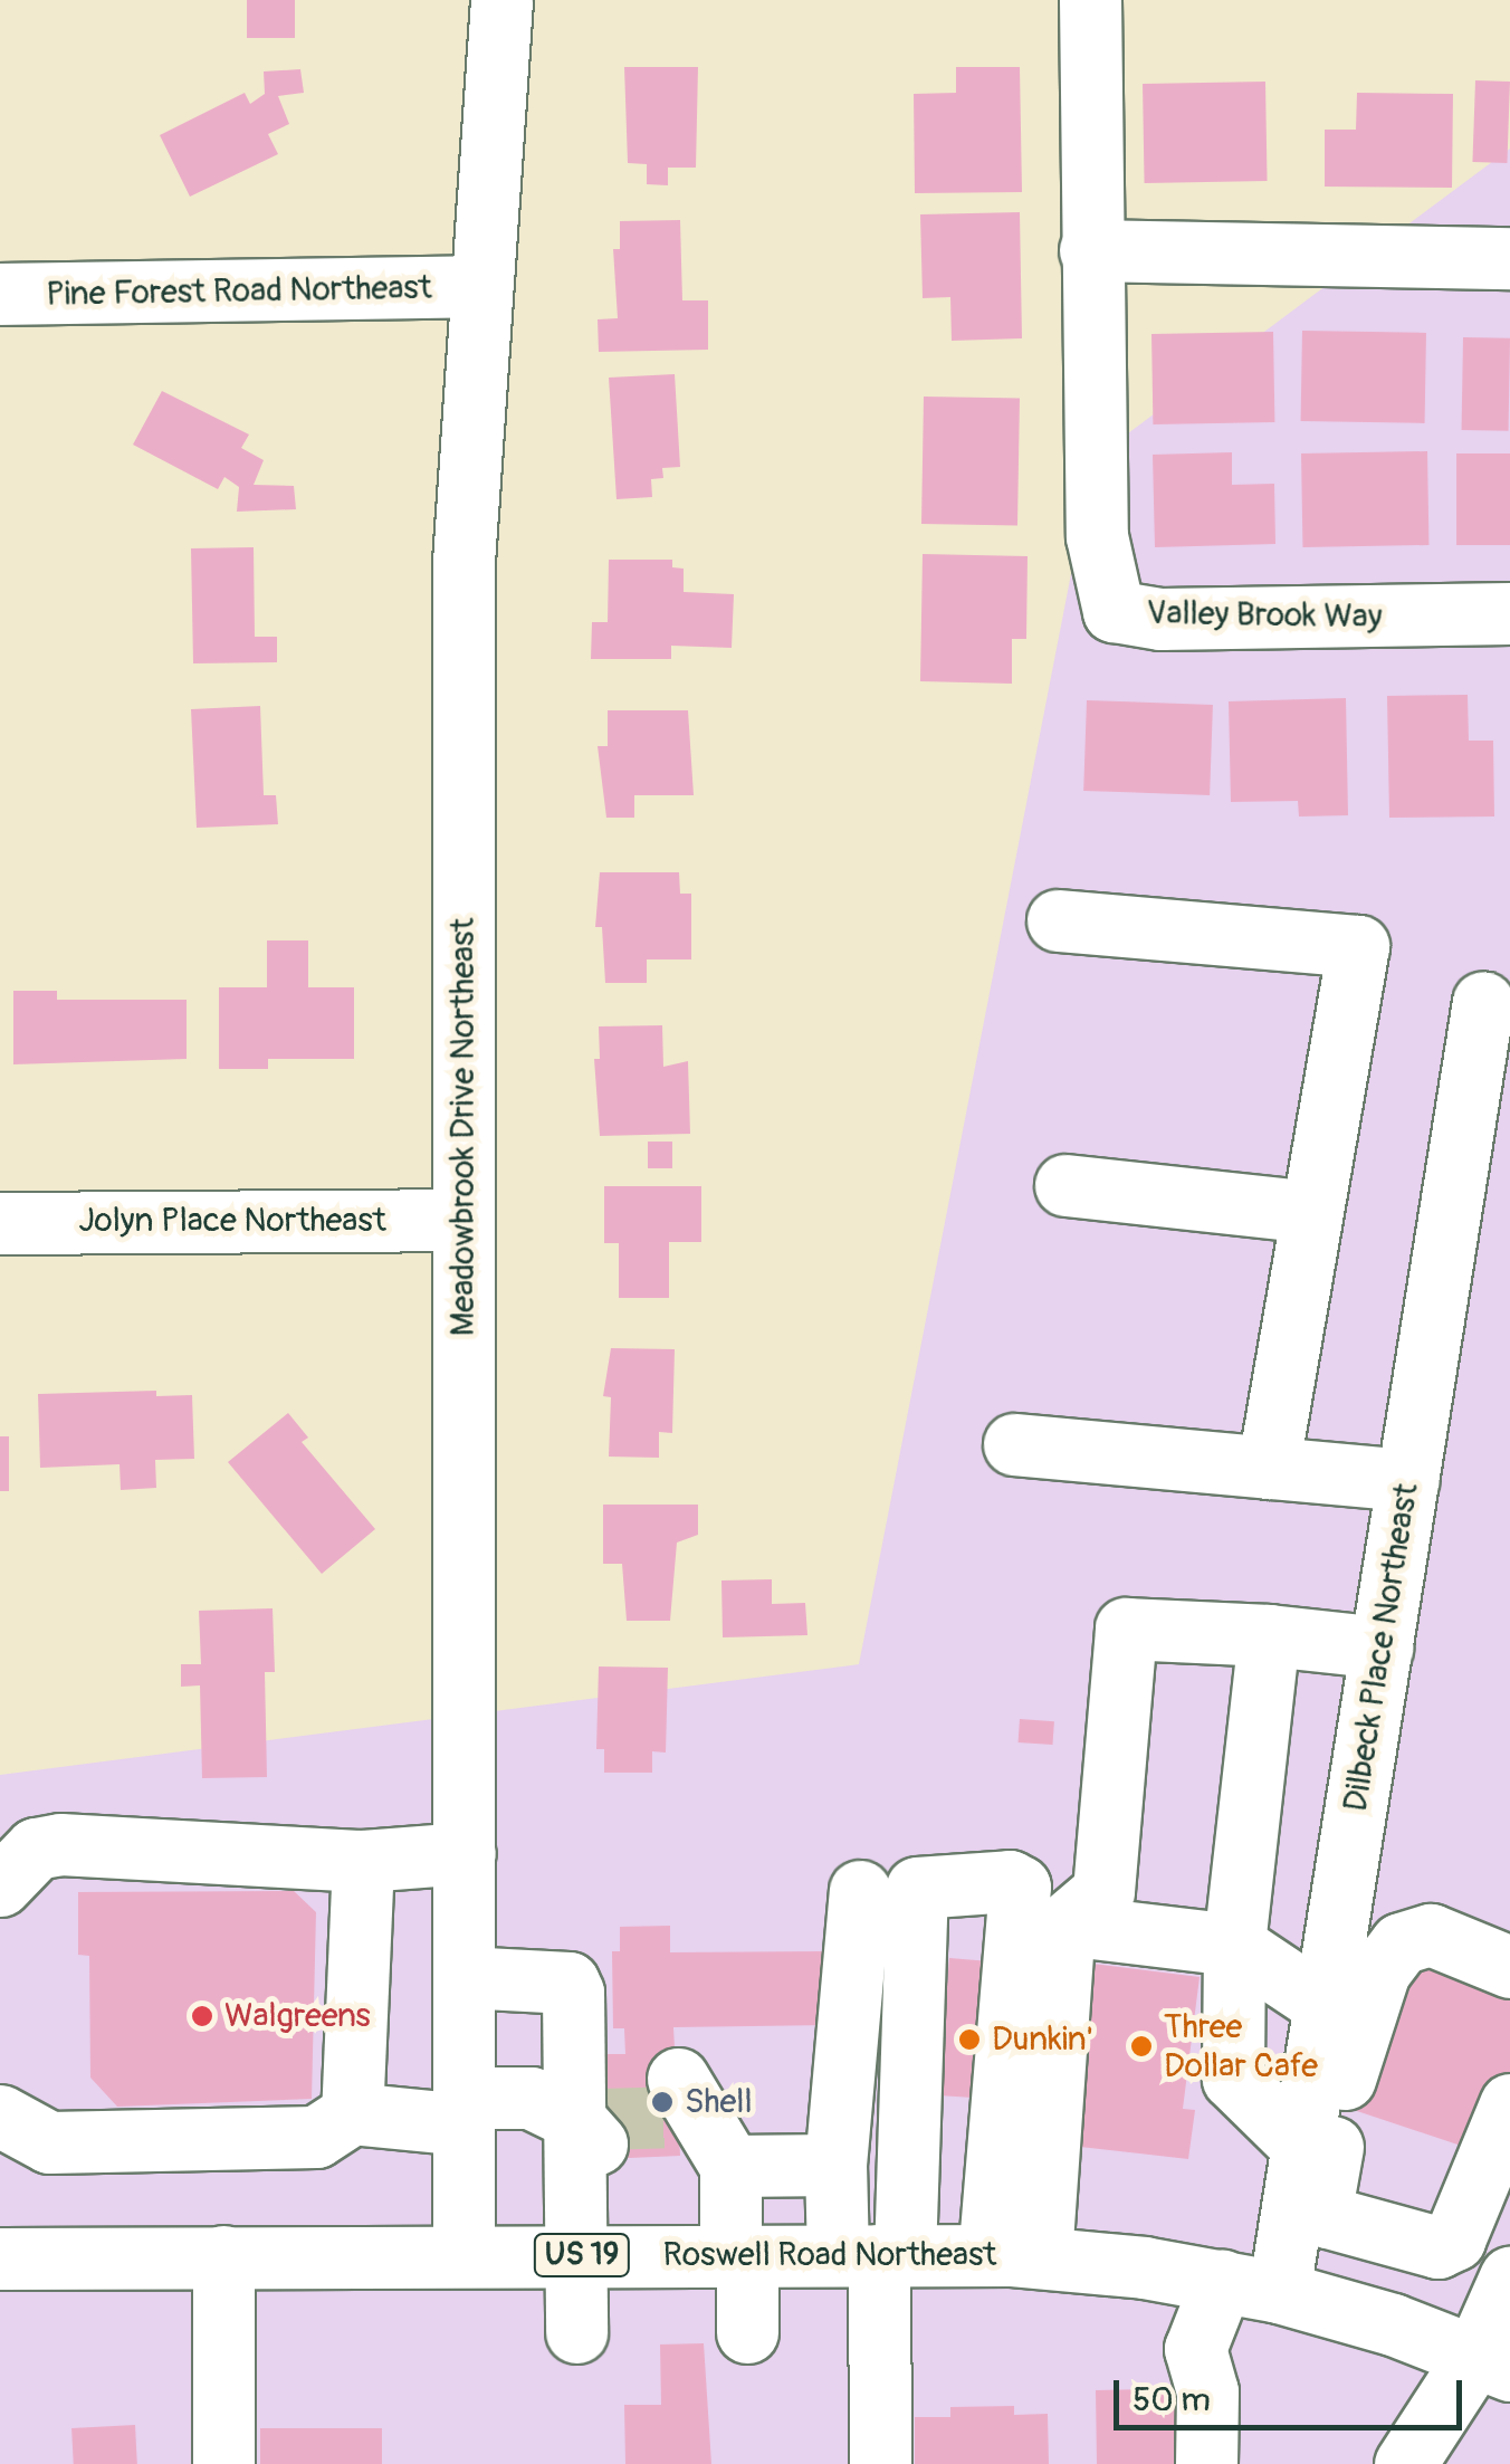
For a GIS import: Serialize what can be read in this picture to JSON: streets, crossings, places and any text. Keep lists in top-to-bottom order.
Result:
{
  "streets": {
    "street": [
      "Pine Forest Road Northeast",
      "Valley Brook Way",
      "Meadowbrook Drive Northeast",
      "Jolyn Place Northeast",
      "Dilbeck Place Northeast",
      "US 19",
      "Roswell Road Northeast"
    ]
  },
  "crossings": [
    ["Pine Forest Road Northeast", "Meadowbrook Drive Northeast"],
    ["Meadowbrook Drive Northeast", "Jolyn Place Northeast"],
    ["Meadowbrook Drive Northeast", "Roswell Road Northeast"],
    ["Dilbeck Place Northeast", "Roswell Road Northeast"]
  ],
  "places": [
    "Walgreens",
    "Dunkin'",
    "Three Dollar Cafe",
    "Shell"
  ],
  "scale_bar": "50 m"
}
